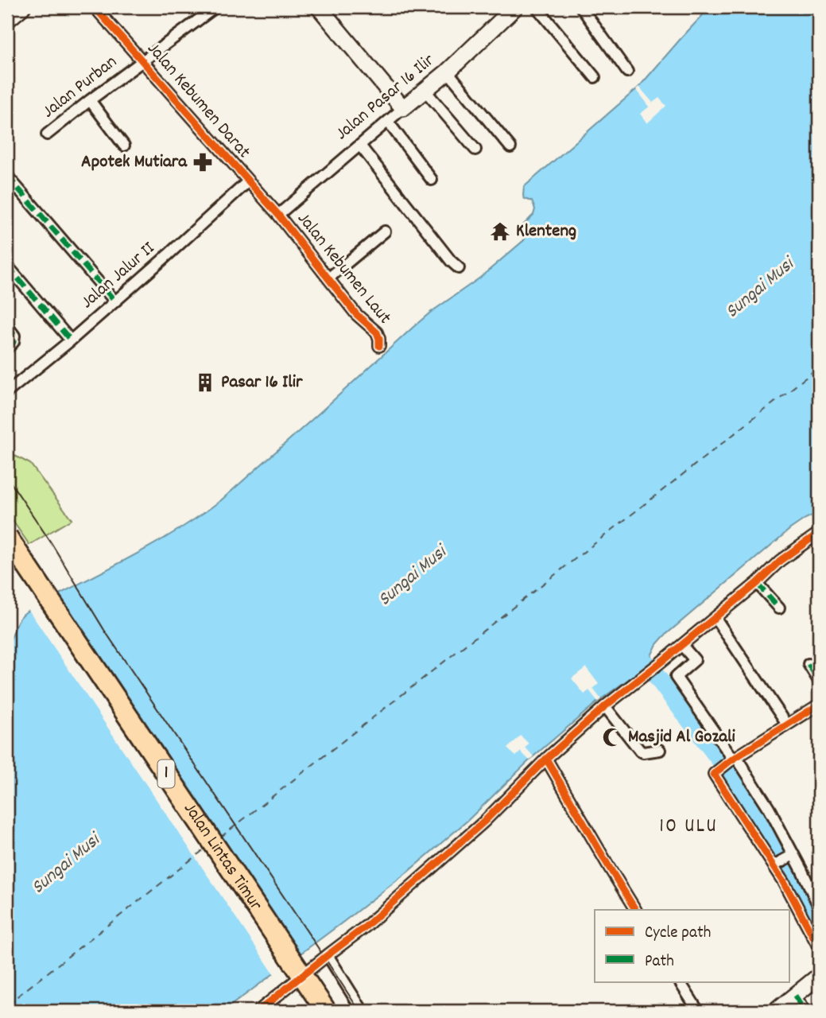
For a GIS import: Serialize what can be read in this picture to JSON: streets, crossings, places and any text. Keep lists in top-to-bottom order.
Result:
{
  "streets": {
    "highway": ["1", "Jalan Lintas Timur"],
    "street": [
      "Jalan Purban",
      "Jalan Pasar 16 Ilir",
      "Jalan Kebumen Darat",
      "Jalan Kebumen Laut",
      "Jalan Jalur II"
    ]
  },
  "crossings": [
    ["Jalan Purban", "Jalan Kebumen Darat"],
    ["Jalan Pasar 16 Ilir", "Jalan Kebumen Darat"],
    ["Jalan Pasar 16 Ilir", "Jalan Kebumen Laut"],
    ["Jalan Kebumen Darat", "Jalan Kebumen Laut"],
    ["Jalan Kebumen Darat", "Jalan Jalur II"]
  ],
  "districts": ["10 ULU"],
  "water": ["Sungai Musi"],
  "places": {
    "pharmacy": ["Apotek Mutiara"],
    "temple": ["Klenteng"],
    "building": ["Pasar 16 Ilir"],
    "mosque": ["Masjid Al Gozali"]
  },
  "legend": ["Cycle path", "Path"]
}
